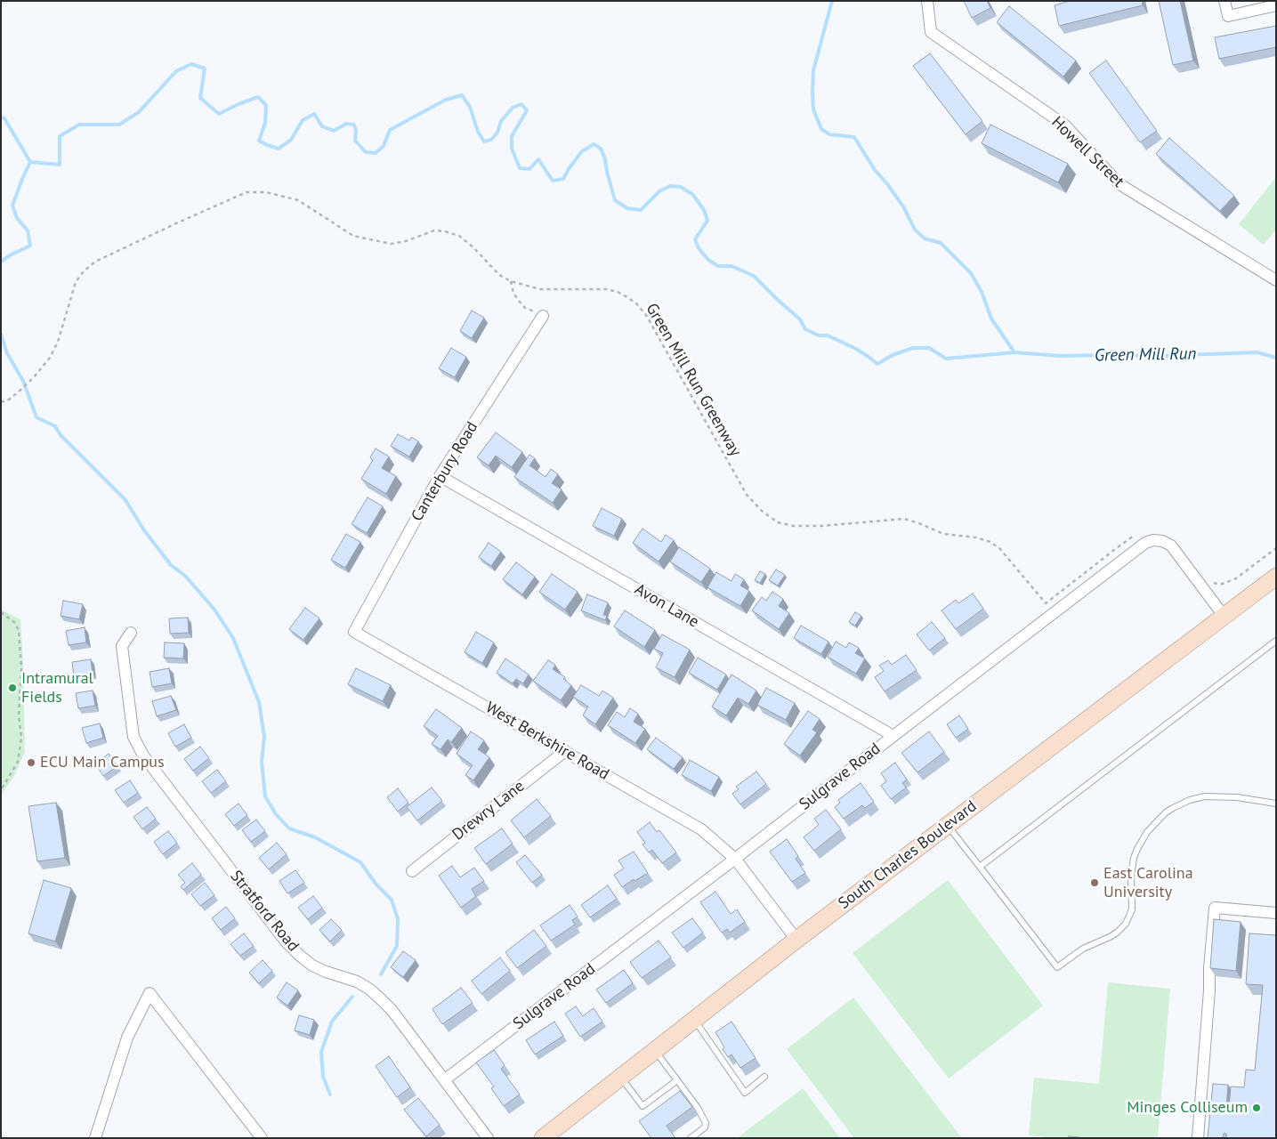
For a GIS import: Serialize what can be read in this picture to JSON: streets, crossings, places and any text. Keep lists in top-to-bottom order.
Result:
{
  "streets": {
    "main road": ["South Charles Boulevard"],
    "street": [
      "Howell Street",
      "Canterbury Road",
      "Avon Lane",
      "West Berkshire Road",
      "Sulgrave Road",
      "Drewry Lane",
      "Stratford Road"
    ],
    "path": ["Green Mill Run Greenway"]
  },
  "crossings": [
    ["Canterbury Road", "Avon Lane"],
    ["Canterbury Road", "West Berkshire Road"],
    ["Avon Lane", "Sulgrave Road"],
    ["West Berkshire Road", "Sulgrave Road"],
    ["West Berkshire Road", "Drewry Lane"],
    ["West Berkshire Road", "South Charles Boulevard"],
    ["Sulgrave Road", "South Charles Boulevard"],
    ["Sulgrave Road", "Stratford Road"]
  ],
  "water": ["Green Mill Run"],
  "places": [
    "Intramural Fields",
    "ECU Main Campus",
    "East Carolina University",
    "Minges Colliseum"
  ]
}
